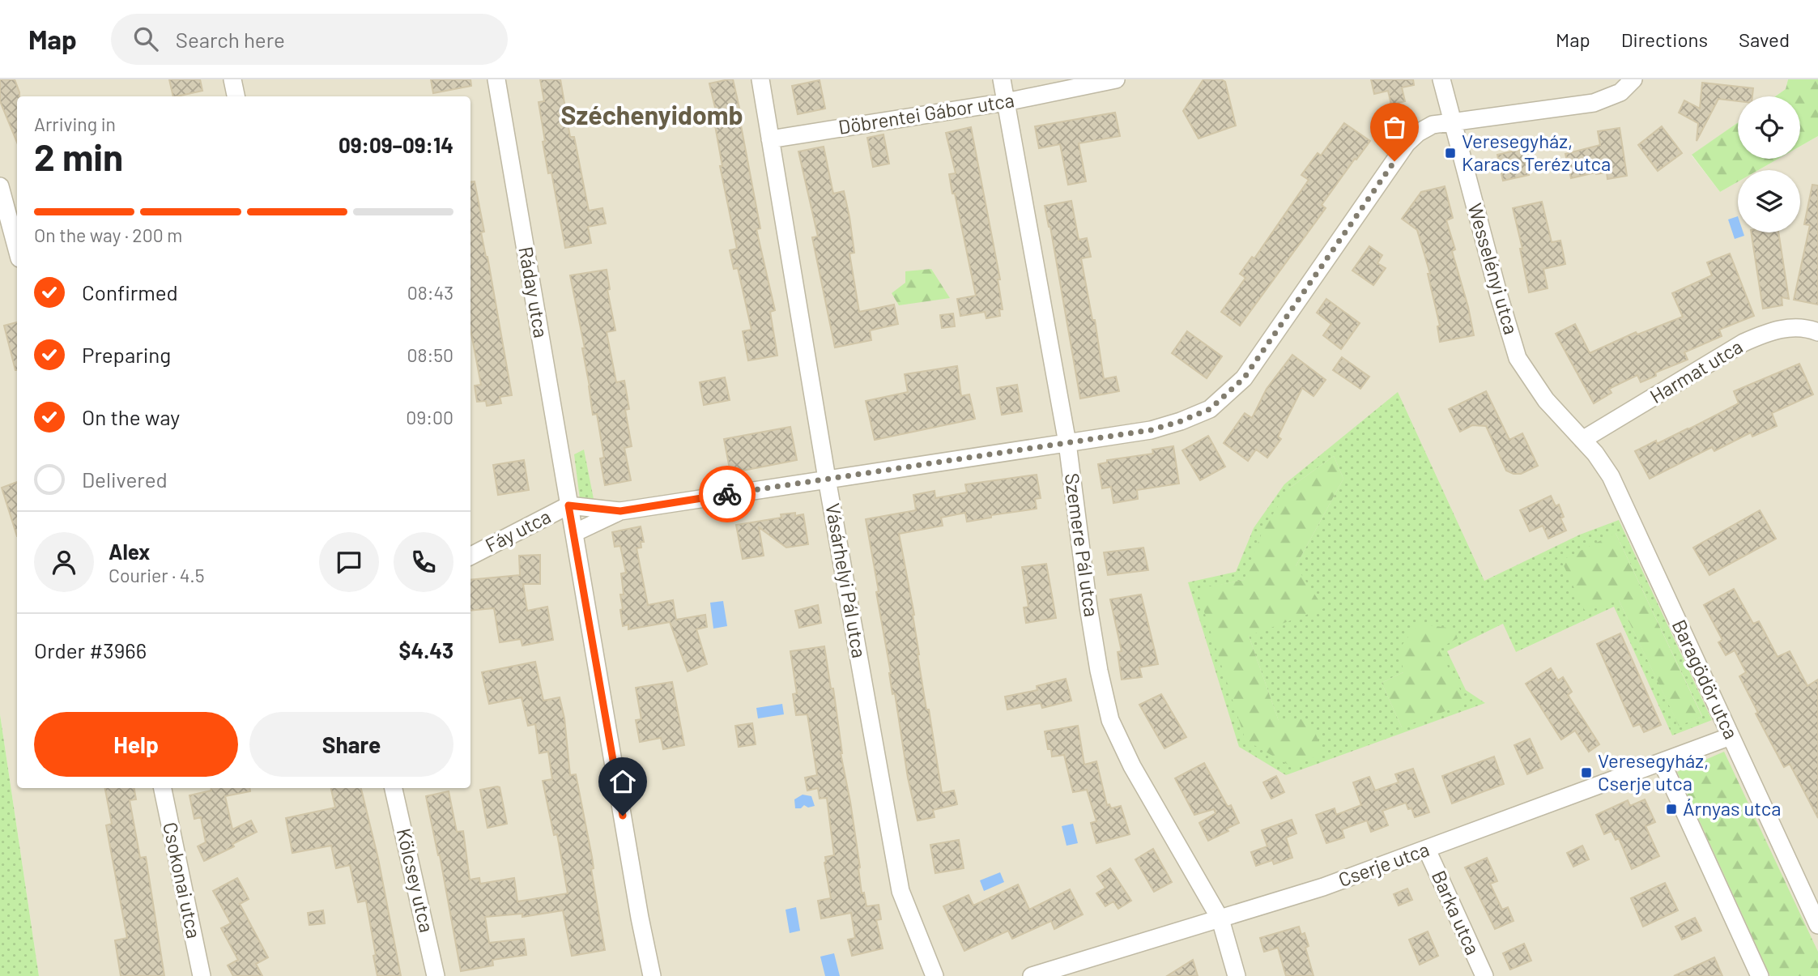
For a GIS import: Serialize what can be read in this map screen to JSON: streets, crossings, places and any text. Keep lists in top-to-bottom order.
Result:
{
  "streets": {
    "street": [
      "Döbrentei Gábor utca",
      "Wesselényi utca",
      "Ráday utca",
      "Harmat utca",
      "Fáy utca",
      "Szemere Pál utca",
      "Vásárhelyi Pál utca",
      "Baragödör utca",
      "Cserje utca",
      "Csokonai utca",
      "Kölcsey utca",
      "Barka utca"
    ]
  },
  "crossings": [
    ["Döbrentei Gábor utca", "Szemere Pál utca"],
    ["Döbrentei Gábor utca", "Vásárhelyi Pál utca"],
    ["Wesselényi utca", "Harmat utca"],
    ["Wesselényi utca", "Baragödör utca"],
    ["Ráday utca", "Fáy utca"],
    ["Harmat utca", "Baragödör utca"],
    ["Szemere Pál utca", "Cserje utca"],
    ["Baragödör utca", "Cserje utca"],
    ["Cserje utca", "Barka utca"]
  ],
  "districts": ["Széchenyidomb"],
  "places": {
    "transit": ["Veresegyház, Karacs Teréz utca", "Veresegyház, Cserje utca", "Árnyas utca"]
  },
  "page": {
    "header": "Map",
    "search": "Search here",
    "nav": ["Map", "Directions", "Saved"],
    "heading": ["2 min", "Arriving in", "09:09–09:14"],
    "panel": [
      "Alex",
      "Courier · 4.5",
      "Order #3966",
      "$4.43"
    ],
    "bar": "On the way · 200 m",
    "list": [
      ["Confirmed", "08:43"],
      ["Preparing", "08:50"],
      ["On the way", "09:00"],
      "Delivered"
    ],
    "buttons": ["Help", "Share"]
  }
}
